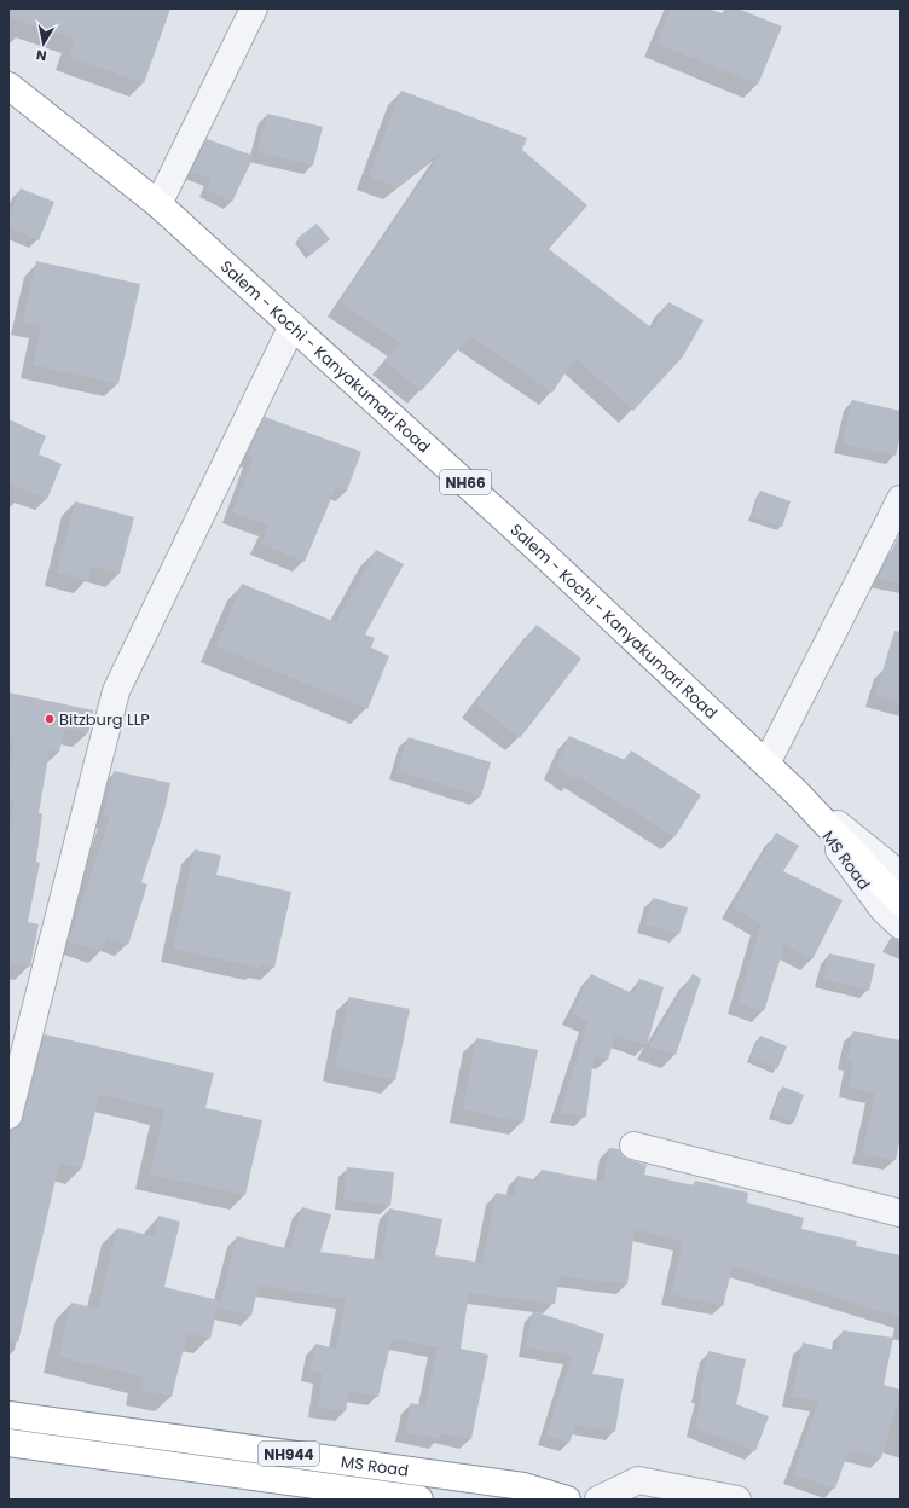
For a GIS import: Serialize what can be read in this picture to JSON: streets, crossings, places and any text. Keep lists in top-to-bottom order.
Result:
{
  "streets": {
    "highway": [
      "Salem - Kochi - Kanyakumari Road",
      "NH66",
      "MS Road",
      "NH944"
    ]
  },
  "crossings": [
    ["Salem - Kochi - Kanyakumari Road", "MS Road"]
  ],
  "places": ["Bitzburg LLP"],
  "north": "bottom"
}
